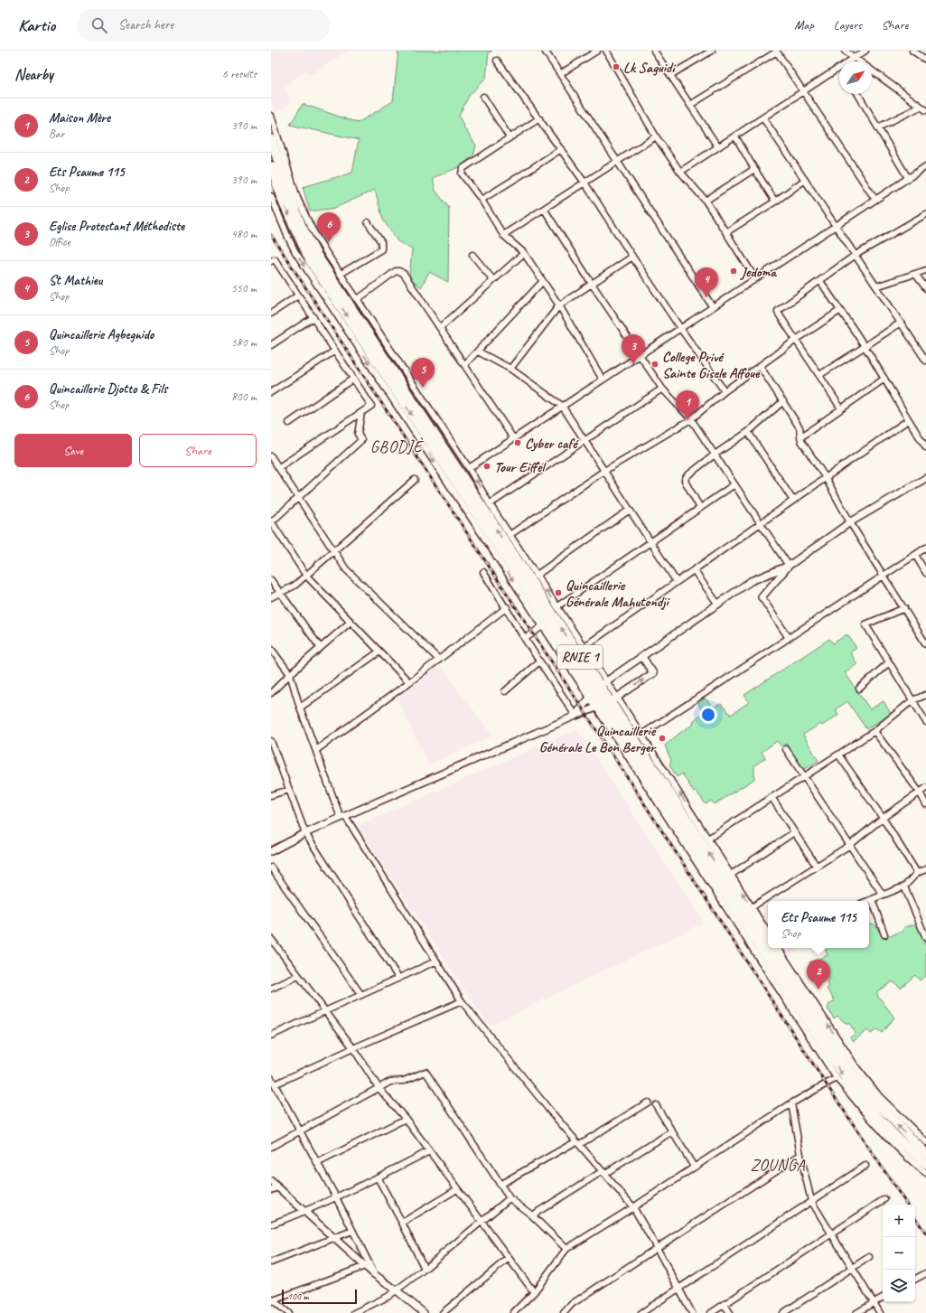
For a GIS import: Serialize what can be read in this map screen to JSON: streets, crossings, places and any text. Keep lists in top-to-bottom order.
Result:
{
  "streets": {
    "highway": ["RNIE 1"]
  },
  "districts": ["GBODJÈ", "ZOUNGA"],
  "places": [
    "Lk Saguidi",
    "Jedoma",
    "College Privé Sainte Gisele Affoue",
    "Cyber café",
    "Tour Eiffel",
    "Quincaillerie Générale Mahutondji",
    "Quincaillerie Générale Le Bon Berger"
  ],
  "scale_bar": "100 m",
  "north": "top right",
  "page": {
    "header": "Kartio",
    "search": "Search here",
    "nav": ["Map", "Layers", "Share"],
    "heading": ["Nearby", "6 results"],
    "list": [
      {
        "mark": "1",
        "name": "Maison Mère",
        "note": "Bar",
        "value": "390 m"
      },
      {
        "mark": "2",
        "name": "Ets Psaume 115",
        "note": "Shop",
        "value": "390 m"
      },
      {
        "mark": "3",
        "name": "Eglise Protestant Méthodiste",
        "note": "Office",
        "value": "480 m"
      },
      {
        "mark": "4",
        "name": "St Mathieu",
        "note": "Shop",
        "value": "550 m"
      },
      {
        "mark": "5",
        "name": "Quincaillerie Agbegnido",
        "note": "Shop",
        "value": "580 m"
      },
      {
        "mark": "6",
        "name": "Quincaillerie Djotto & Fils",
        "note": "Shop",
        "value": "800 m"
      }
    ],
    "pins": [
      "6",
      "4",
      "3",
      "5",
      "1",
      "2"
    ],
    "buttons": ["Save", "Share"],
    "popup": ["Ets Psaume 115", "Shop"],
    "map_buttons": ["+", "−"],
    "scale": "100 m"
  }
}
